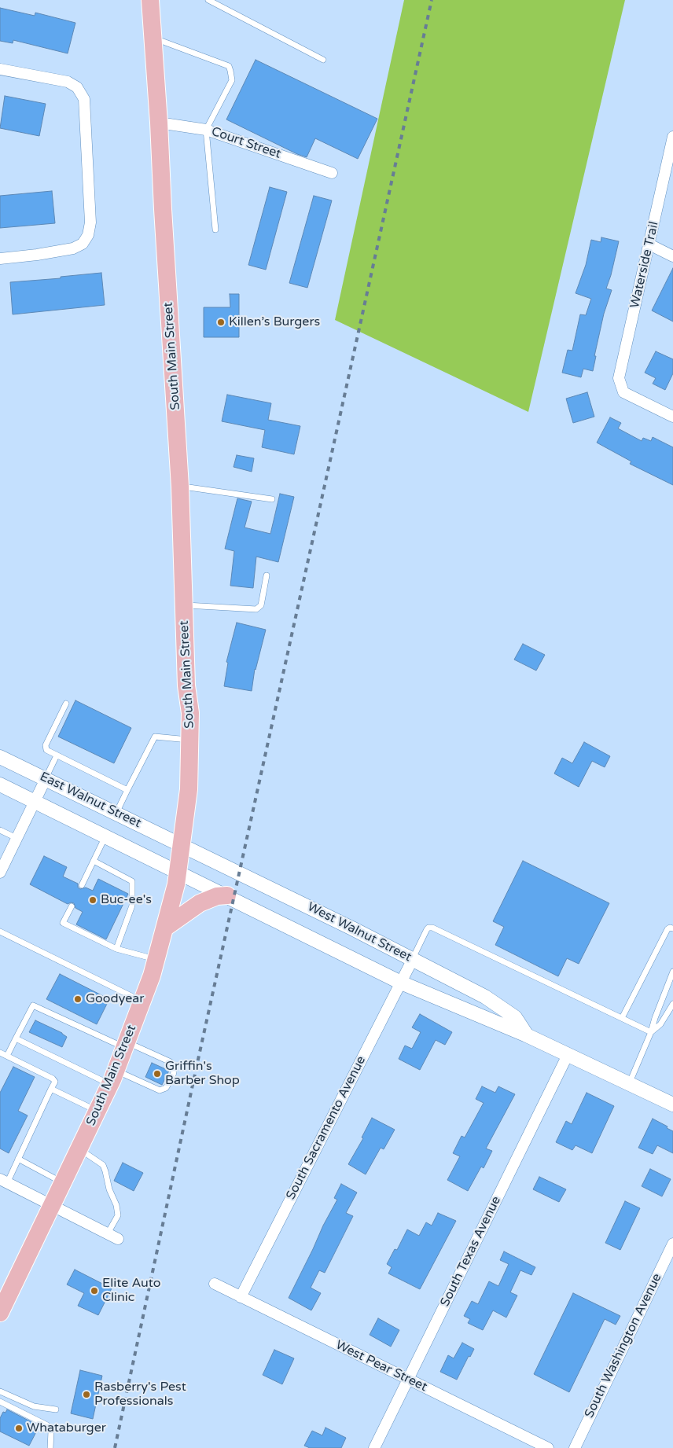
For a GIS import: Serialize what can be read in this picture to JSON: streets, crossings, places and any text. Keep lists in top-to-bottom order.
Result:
{
  "streets": {
    "main road": ["South Main Street"],
    "street": [
      "Court Street",
      "Waterside Trail",
      "East Walnut Street",
      "West Walnut Street",
      "South Sacramento Avenue",
      "South Texas Avenue",
      "South Washington Avenue",
      "West Pear Street"
    ]
  },
  "crossings": [
    ["Court Street", "South Main Street"],
    ["South Main Street", "East Walnut Street"],
    ["South Main Street", "West Walnut Street"],
    ["East Walnut Street", "West Walnut Street"],
    ["West Walnut Street", "South Sacramento Avenue"],
    ["West Walnut Street", "South Texas Avenue"],
    ["South Sacramento Avenue", "West Pear Street"],
    ["South Texas Avenue", "West Pear Street"]
  ],
  "places": [
    "Killen’s Burgers",
    "Buc-ee's",
    "Goodyear",
    "Griffin's Barber Shop",
    "Elite Auto Clinic",
    "Rasberry's Pest Professionals",
    "Whataburger"
  ]
}
